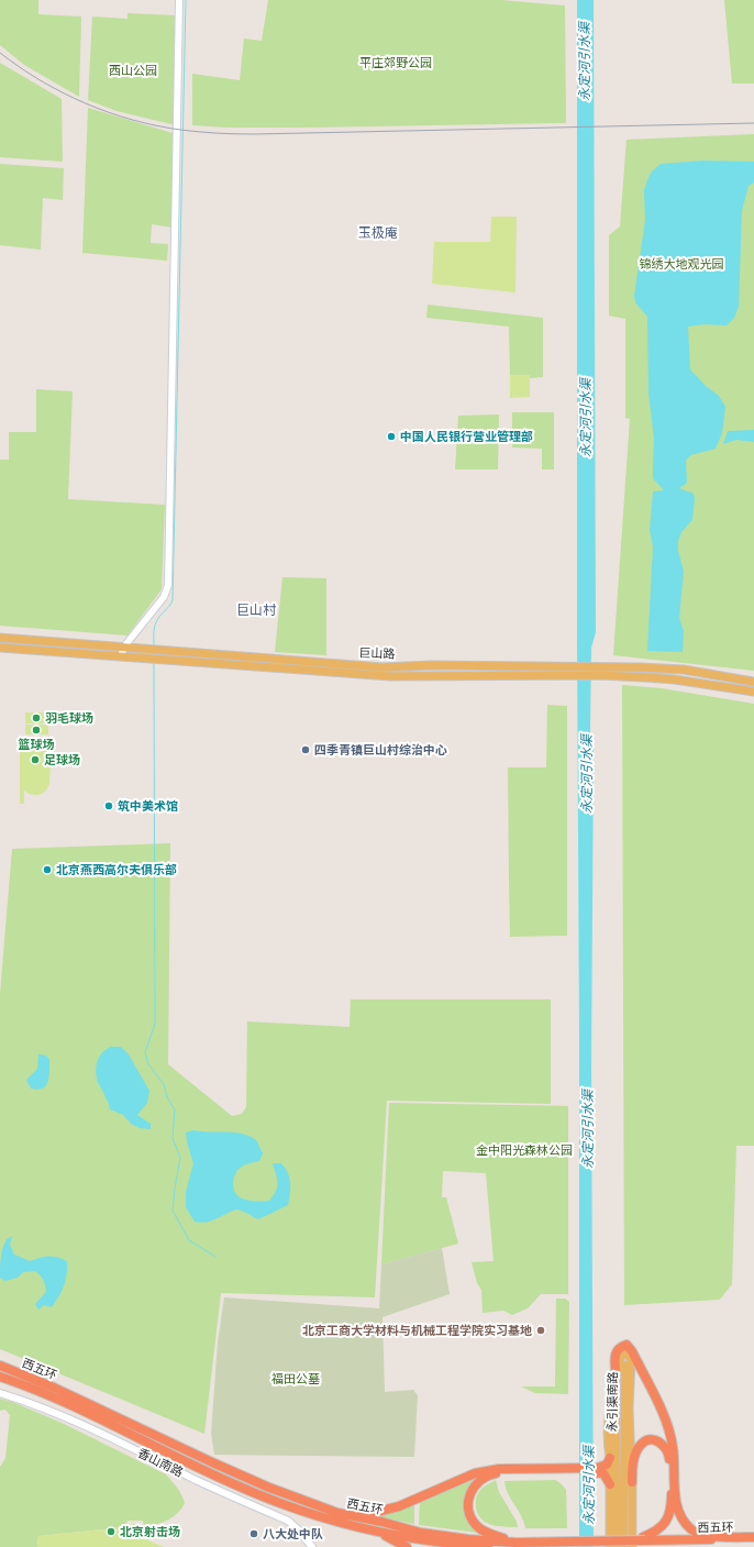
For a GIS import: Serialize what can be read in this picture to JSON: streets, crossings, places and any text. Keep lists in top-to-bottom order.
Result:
{
  "streets": {
    "highway": ["西五环"],
    "main road": ["巨山路", "永引渠南路"],
    "street": ["香山南路"]
  },
  "crossings": [
    ["西五环", "永引渠南路"]
  ],
  "districts": ["玉极庵", "巨山村"],
  "water": ["永定河引水渠"],
  "parks": [
    "平庄郊野公园",
    "西山公园",
    "锦绣大地观光园",
    "金中阳光森林公园",
    "福田公墓"
  ],
  "places": [
    "中国人民银行营业管理部",
    "羽毛球场",
    "篮球场",
    "四季青镇巨山村综治中心",
    "足球场",
    "筑中美术馆",
    "北京燕西高尔夫俱乐部",
    "北京工商大学材料与机械工程学院实习基地",
    "北京射击场",
    "八大处中队"
  ]
}
